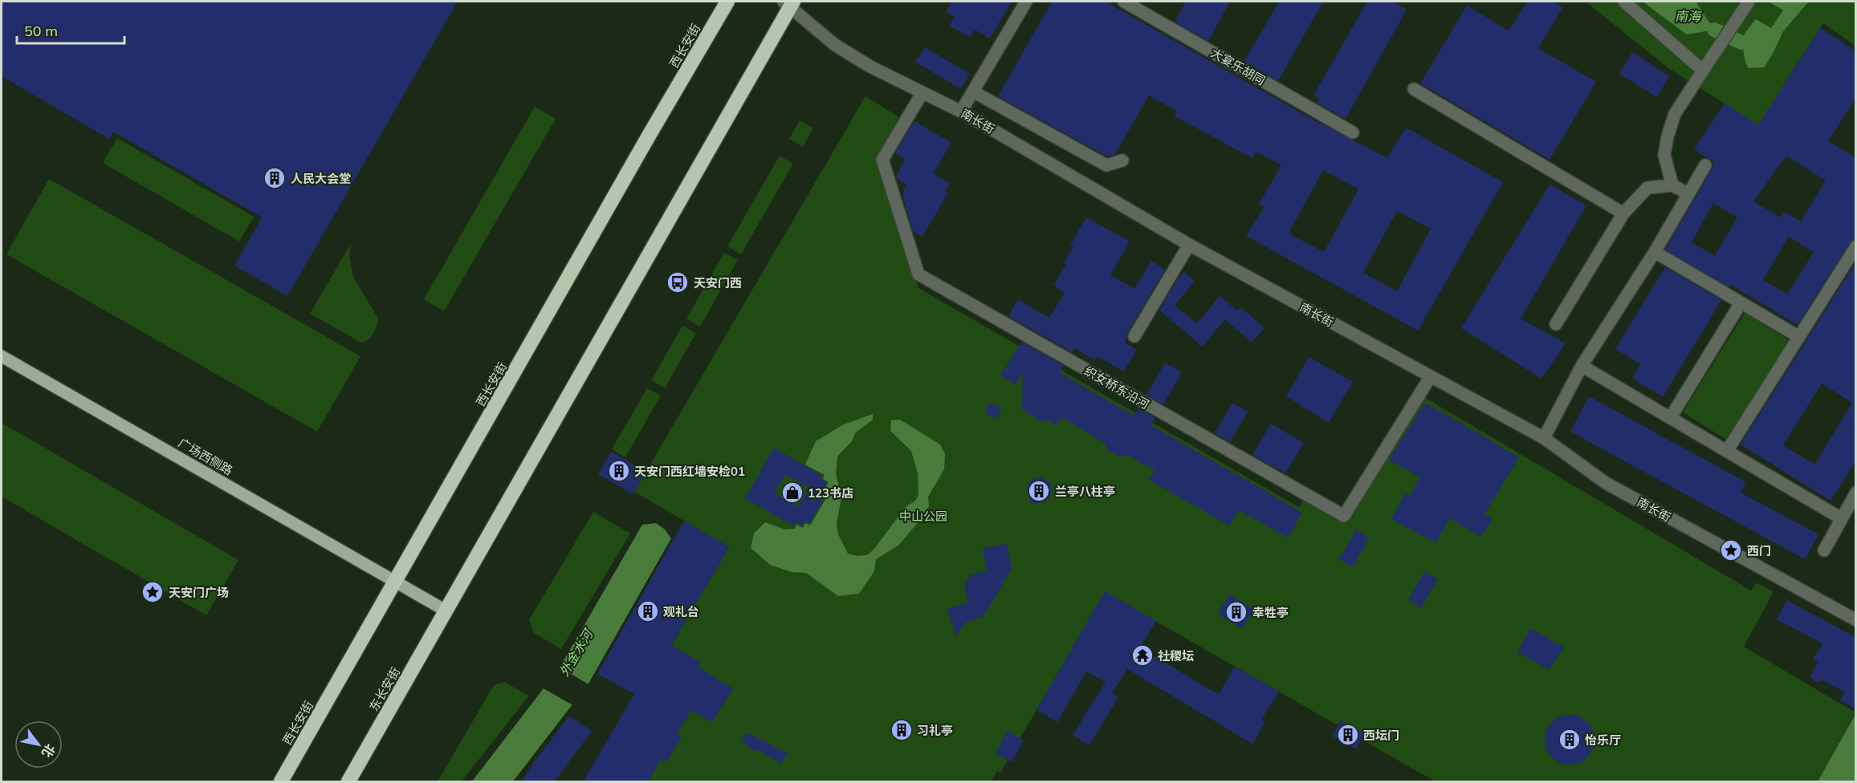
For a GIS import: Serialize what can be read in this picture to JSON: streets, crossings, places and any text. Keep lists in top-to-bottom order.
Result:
{
  "streets": {
    "highway": ["西长安街", "东长安街"],
    "main road": ["广场西侧路"],
    "street": ["大宴乐胡同", "南长街", "织女桥东沿河"]
  },
  "crossings": [
    ["西长安街", "广场西侧路"],
    ["南长街", "织女桥东沿河"],
    ["广场西侧路", "东长安街"]
  ],
  "water": ["南海", "外金水河"],
  "parks": ["中山公园"],
  "places": {
    "building": [
      "人民大会堂",
      "天安门西红墙安检01",
      "兰亭八柱亭",
      "观礼台",
      "幸牲亭",
      "习礼亭",
      "西坛门",
      "怡乐厅"
    ],
    "bus stop": ["天安门西"],
    "shop": ["123书店"],
    "place": ["西门", "天安门广场"],
    "temple": ["社稷坛"]
  },
  "scale_bar": "50 m",
  "north": "bottom right"
}
